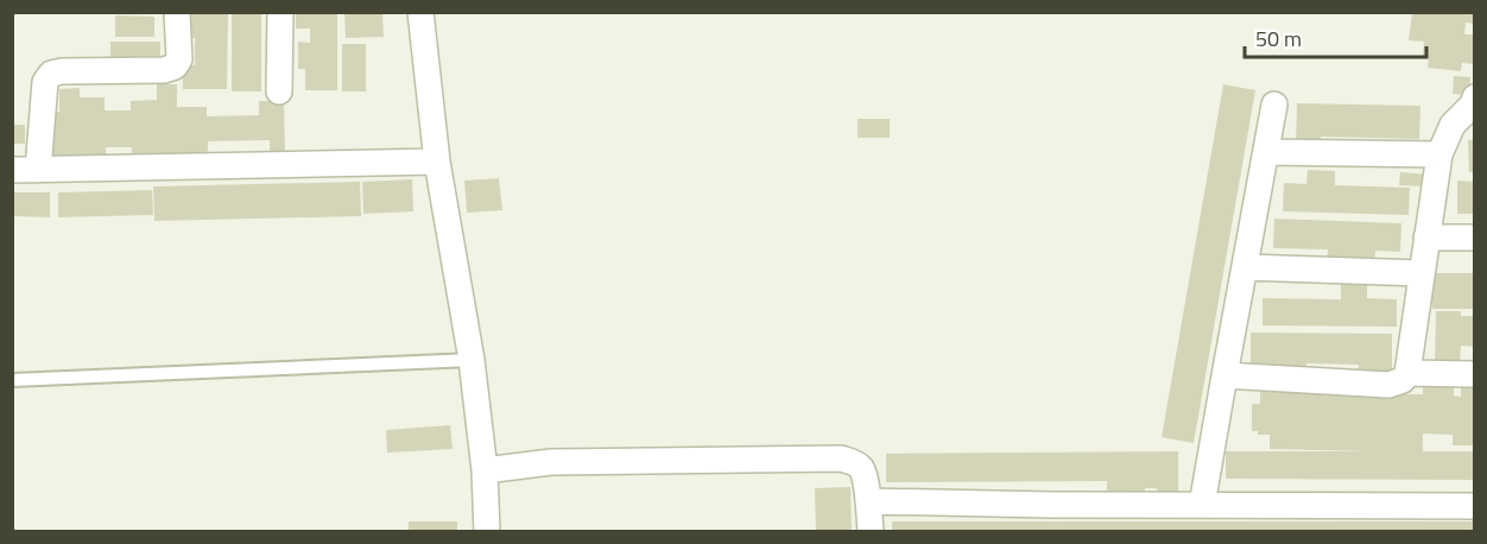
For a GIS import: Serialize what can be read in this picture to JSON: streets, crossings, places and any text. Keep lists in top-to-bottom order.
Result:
{
  "scale_bar": "50 m"
}
